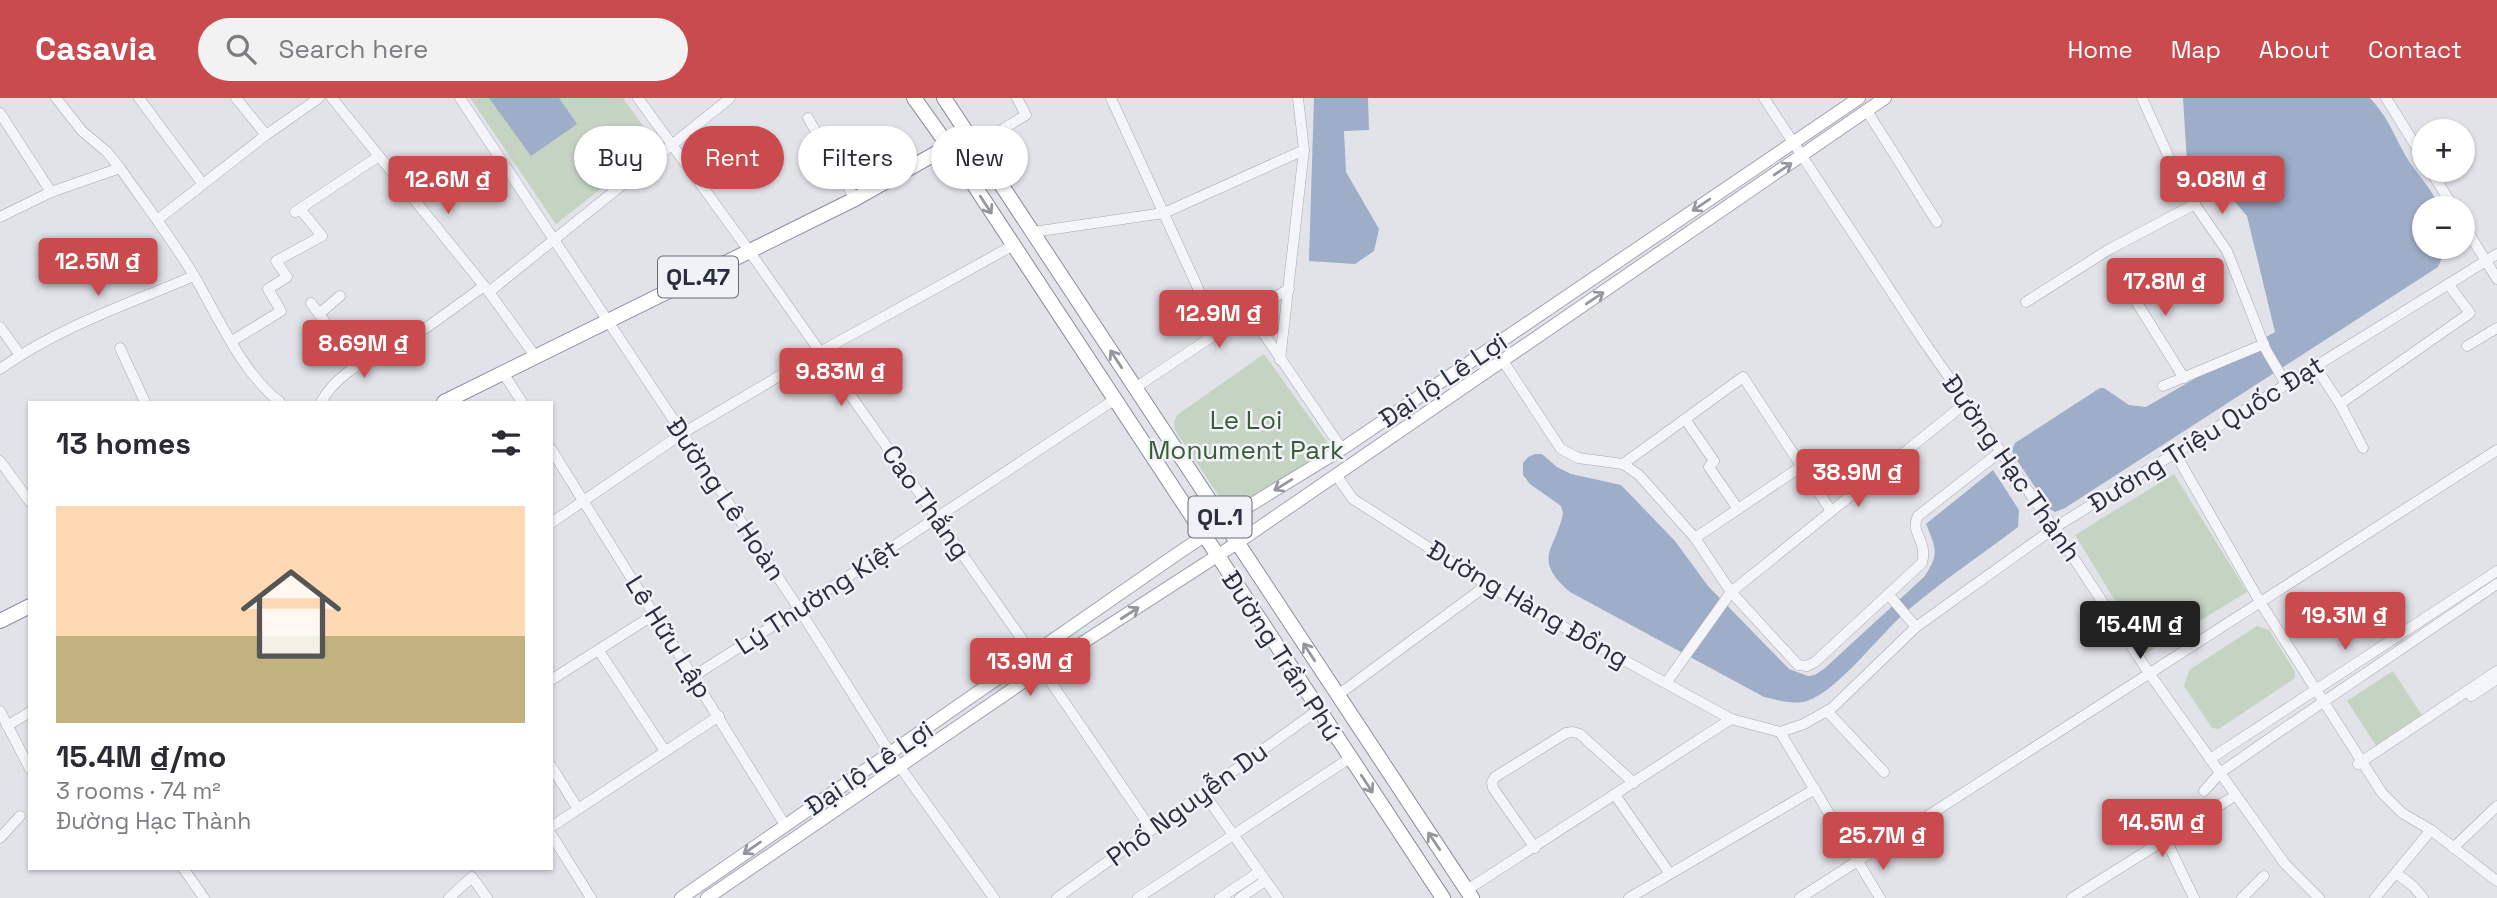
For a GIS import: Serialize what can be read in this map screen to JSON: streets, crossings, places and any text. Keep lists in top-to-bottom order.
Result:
{
  "streets": {
    "highway": ["QL.47", "QL.1", "Đường Trần Phú"],
    "main road": ["Đại lộ Lê Lợi"],
    "street": [
      "Đường Triệu Quốc Đạt",
      "Đường Hạc Thành",
      "Đường Lê Hoàn",
      "Cao Thắng",
      "Lý Thường Kiệt",
      "Đường Hàng Đồng",
      "Lê Hữu Lập",
      "Phố Nguyễn Du"
    ]
  },
  "crossings": [
    ["QL.47", "Đường Lê Hoàn"],
    ["QL.47", "Cao Thắng"],
    ["Đại lộ Lê Lợi", "Đường Hạc Thành"],
    ["Đại lộ Lê Lợi", "Đường Lê Hoàn"],
    ["Đại lộ Lê Lợi", "Cao Thắng"],
    ["Đại lộ Lê Lợi", "Đường Hàng Đồng"],
    ["Đại lộ Lê Lợi", "Lê Hữu Lập"],
    ["Đại lộ Lê Lợi", "Đường Trần Phú"],
    ["Đường Triệu Quốc Đạt", "Đường Hạc Thành"],
    ["Đường Lê Hoàn", "Lý Thường Kiệt"],
    ["Cao Thắng", "Lý Thường Kiệt"],
    ["Lý Thường Kiệt", "Lê Hữu Lập"],
    ["Lý Thường Kiệt", "Đường Trần Phú"],
    ["Đường Trần Phú", "Phố Nguyễn Du"]
  ],
  "parks": ["Le Loi Monument Park"],
  "page": {
    "header": "Casavia",
    "search": "Search here",
    "nav": [
      "Home",
      "Map",
      "About",
      "Contact"
    ],
    "map_buttons": ["+", "−"],
    "chip": [
      "Buy",
      "Rent",
      "Filters",
      "New"
    ],
    "price": [
      "12.6M ₫",
      "9.08M ₫",
      "12.5M ₫",
      "17.8M ₫",
      "12.9M ₫",
      "8.69M ₫",
      "9.83M ₫",
      "38.9M ₫",
      "19.3M ₫",
      "15.4M ₫",
      "13.9M ₫",
      "14.5M ₫",
      "25.7M ₫"
    ],
    "heading": "13 homes",
    "list": [
      {
        "name": "15.4M ₫/mo",
        "note": "3 rooms · 74 m² · Đường Hạc Thành"
      }
    ]
  }
}
